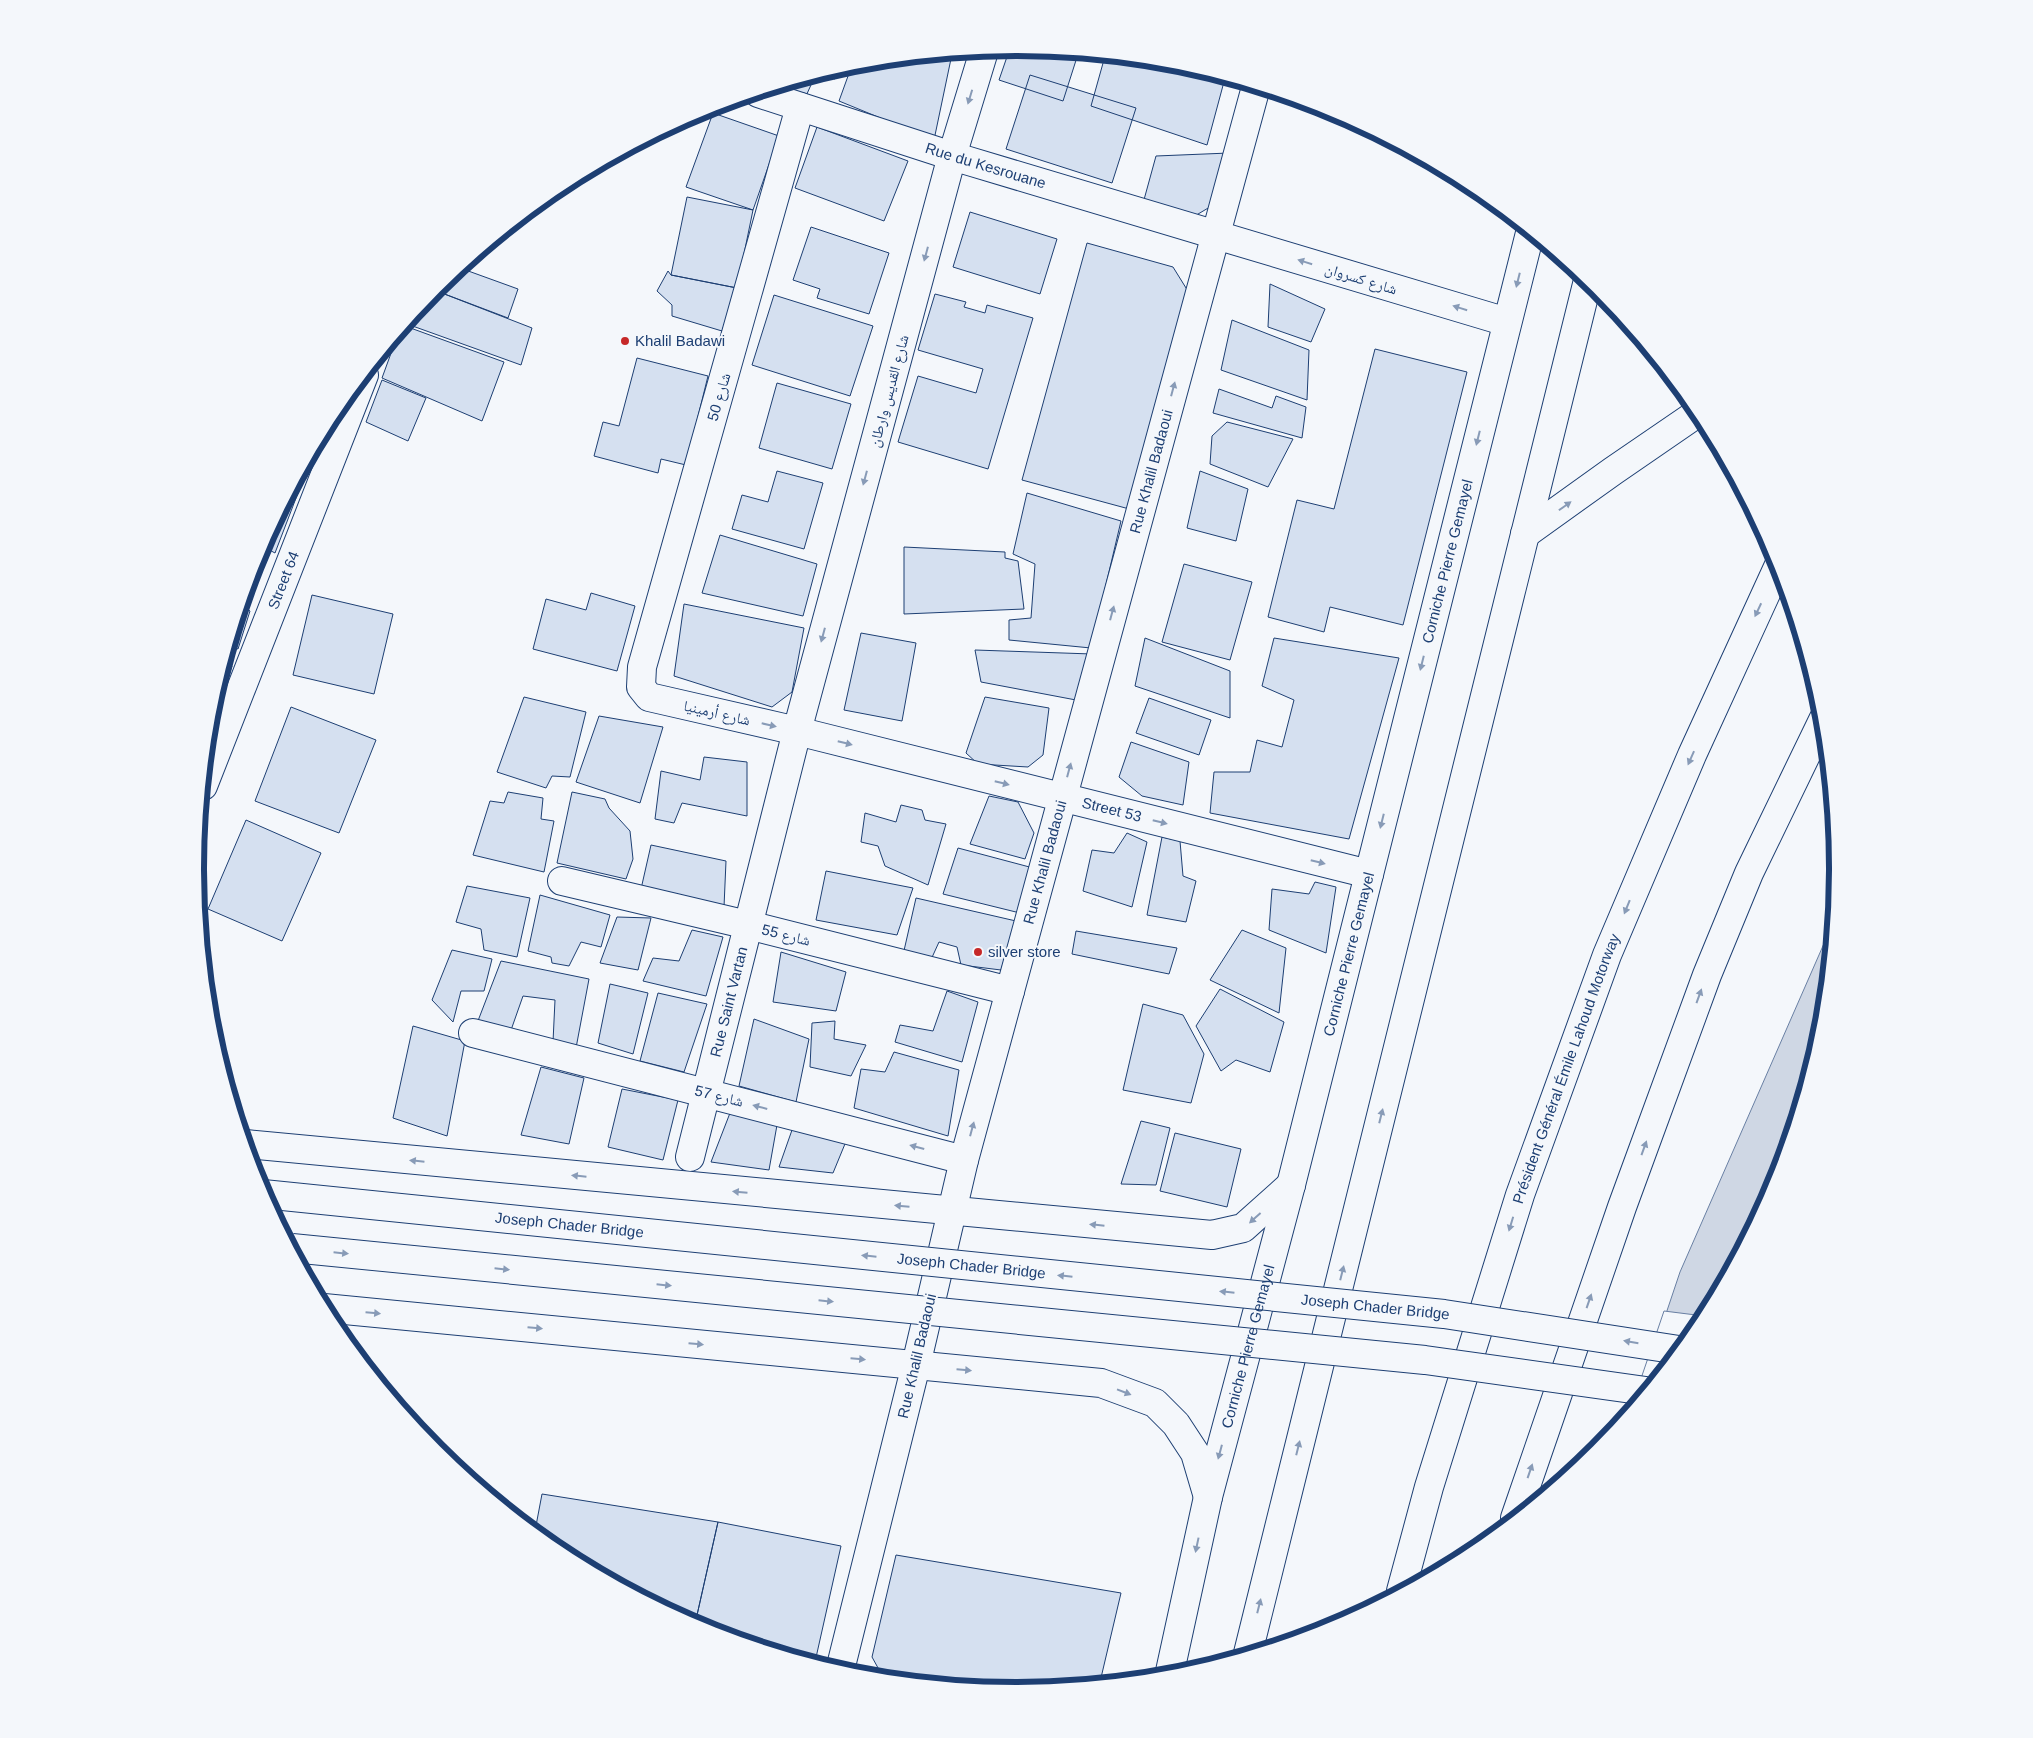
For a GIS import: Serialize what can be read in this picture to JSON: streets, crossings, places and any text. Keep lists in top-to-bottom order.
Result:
{
  "streets": {
    "main road": [
      "Rue du Kesrouane",
      "شارع كسروان",
      "شارع القديس وارطان",
      "شارع 50",
      "Rue Khalil Badaoui",
      "Corniche Pierre Gemayel",
      "Street 64",
      "شارع أرمينيا",
      "Street 53",
      "شارع 55",
      "Rue Saint Vartan",
      "Président Général Émile Lahoud Motorway",
      "شارع 57",
      "Joseph Chader Bridge"
    ]
  },
  "crossings": [
    ["Rue du Kesrouane", "شارع كسروان"],
    ["Rue du Kesrouane", "شارع القديس وارطان"],
    ["Rue du Kesrouane", "شارع 50"],
    ["Rue du Kesrouane", "Rue Khalil Badaoui"],
    ["شارع كسروان", "Rue Khalil Badaoui"],
    ["شارع كسروان", "Corniche Pierre Gemayel"],
    ["شارع القديس وارطان", "شارع أرمينيا"],
    ["شارع القديس وارطان", "Street 53"],
    ["شارع القديس وارطان", "Rue Saint Vartan"],
    ["شارع 50", "شارع أرمينيا"],
    ["Rue Khalil Badaoui", "Street 53"],
    ["Rue Khalil Badaoui", "شارع 55"],
    ["Rue Khalil Badaoui", "شارع 57"],
    ["Corniche Pierre Gemayel", "Street 53"],
    ["شارع أرمينيا", "Street 53"],
    ["شارع أرمينيا", "Rue Saint Vartan"],
    ["Street 53", "Rue Saint Vartan"],
    ["شارع 55", "Rue Saint Vartan"],
    ["Rue Saint Vartan", "شارع 57"]
  ],
  "one_way": [
    "شارع كسروان",
    "شارع القديس وارطان",
    "Rue Khalil Badaoui",
    "شارع أرمينيا",
    "Street 53"
  ],
  "places": ["Khalil Badawi", "silver store"]
}
